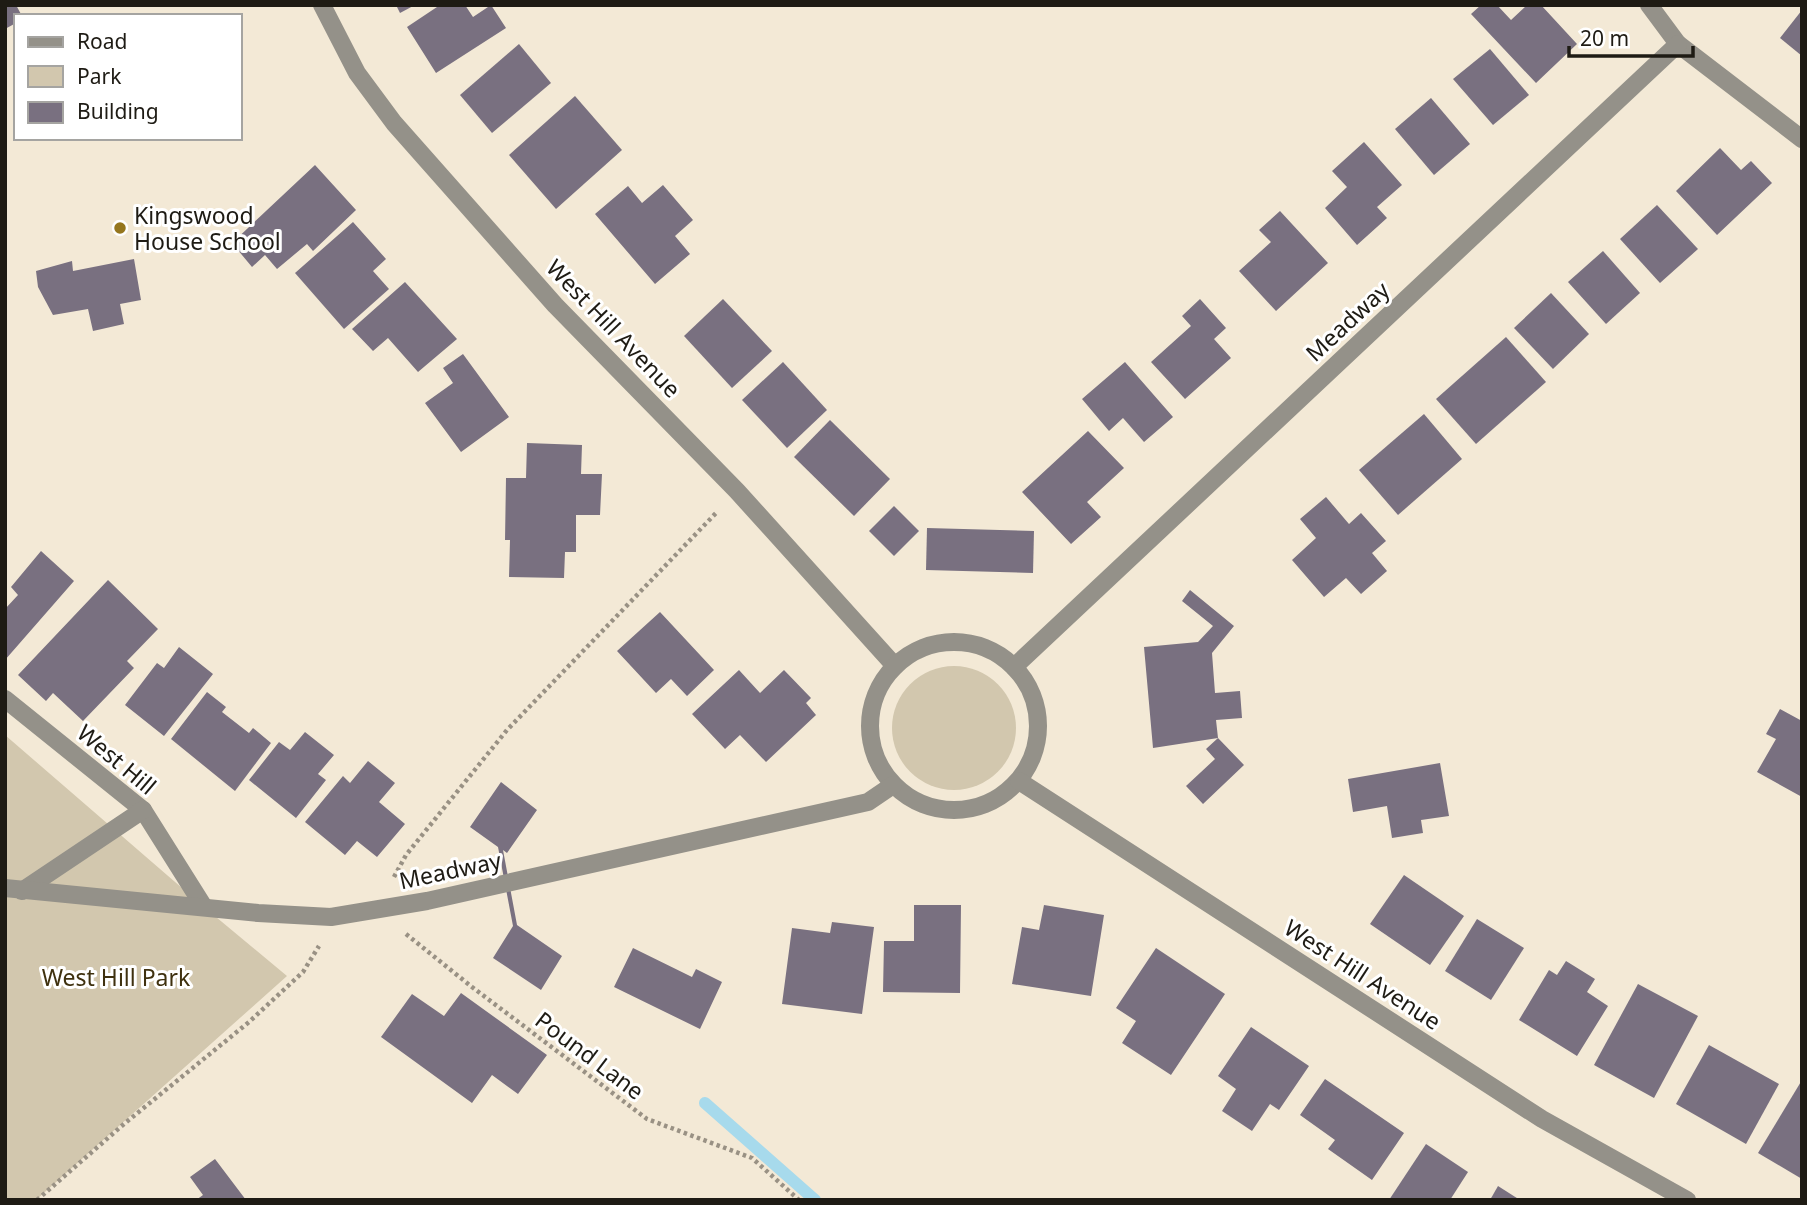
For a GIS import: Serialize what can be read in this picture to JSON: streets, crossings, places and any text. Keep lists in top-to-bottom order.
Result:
{
  "streets": {
    "street": ["Meadway", "West Hill Avenue", "West Hill"],
    "path": ["Pound Lane"]
  },
  "crossings": [
    ["Meadway", "West Hill Avenue"],
    ["Meadway", "West Hill"],
    ["Meadway", "Pound Lane"]
  ],
  "parks": ["West Hill Park"],
  "places": ["Kingswood House School"],
  "legend": ["Road", "Park", "Building"],
  "scale_bar": "20 m"
}
